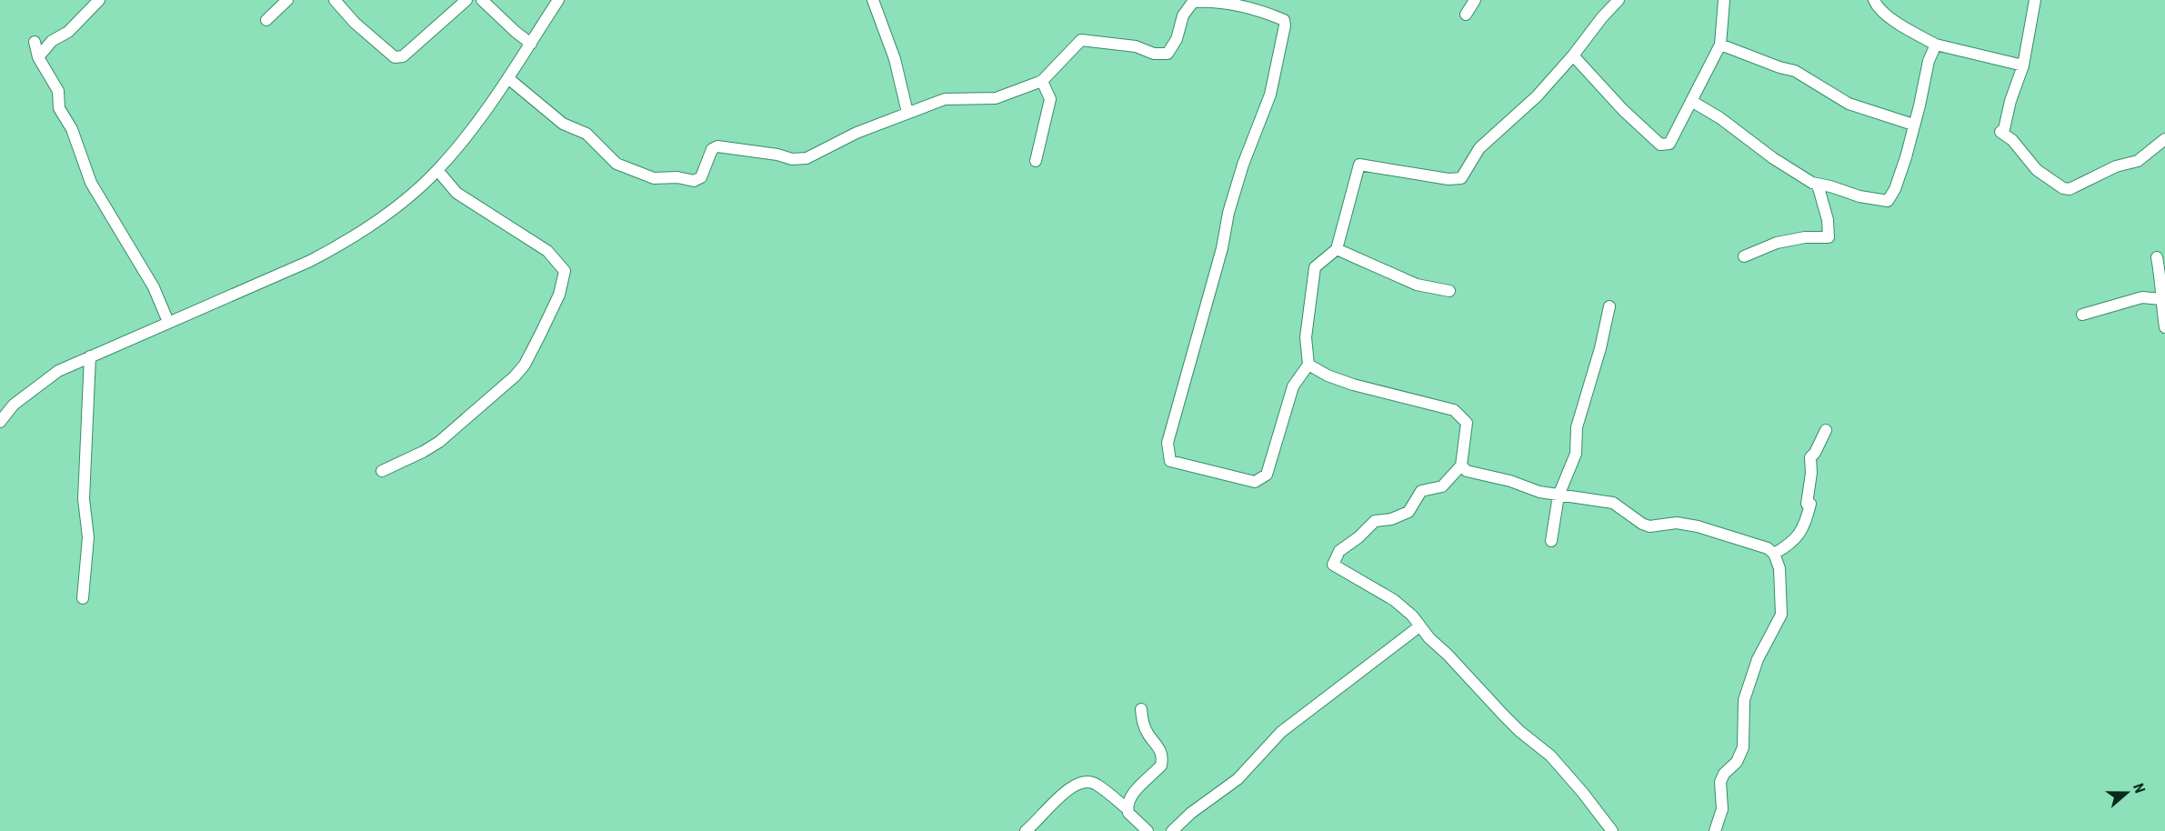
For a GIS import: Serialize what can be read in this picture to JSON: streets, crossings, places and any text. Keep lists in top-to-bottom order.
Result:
{
  "north": "right"
}
